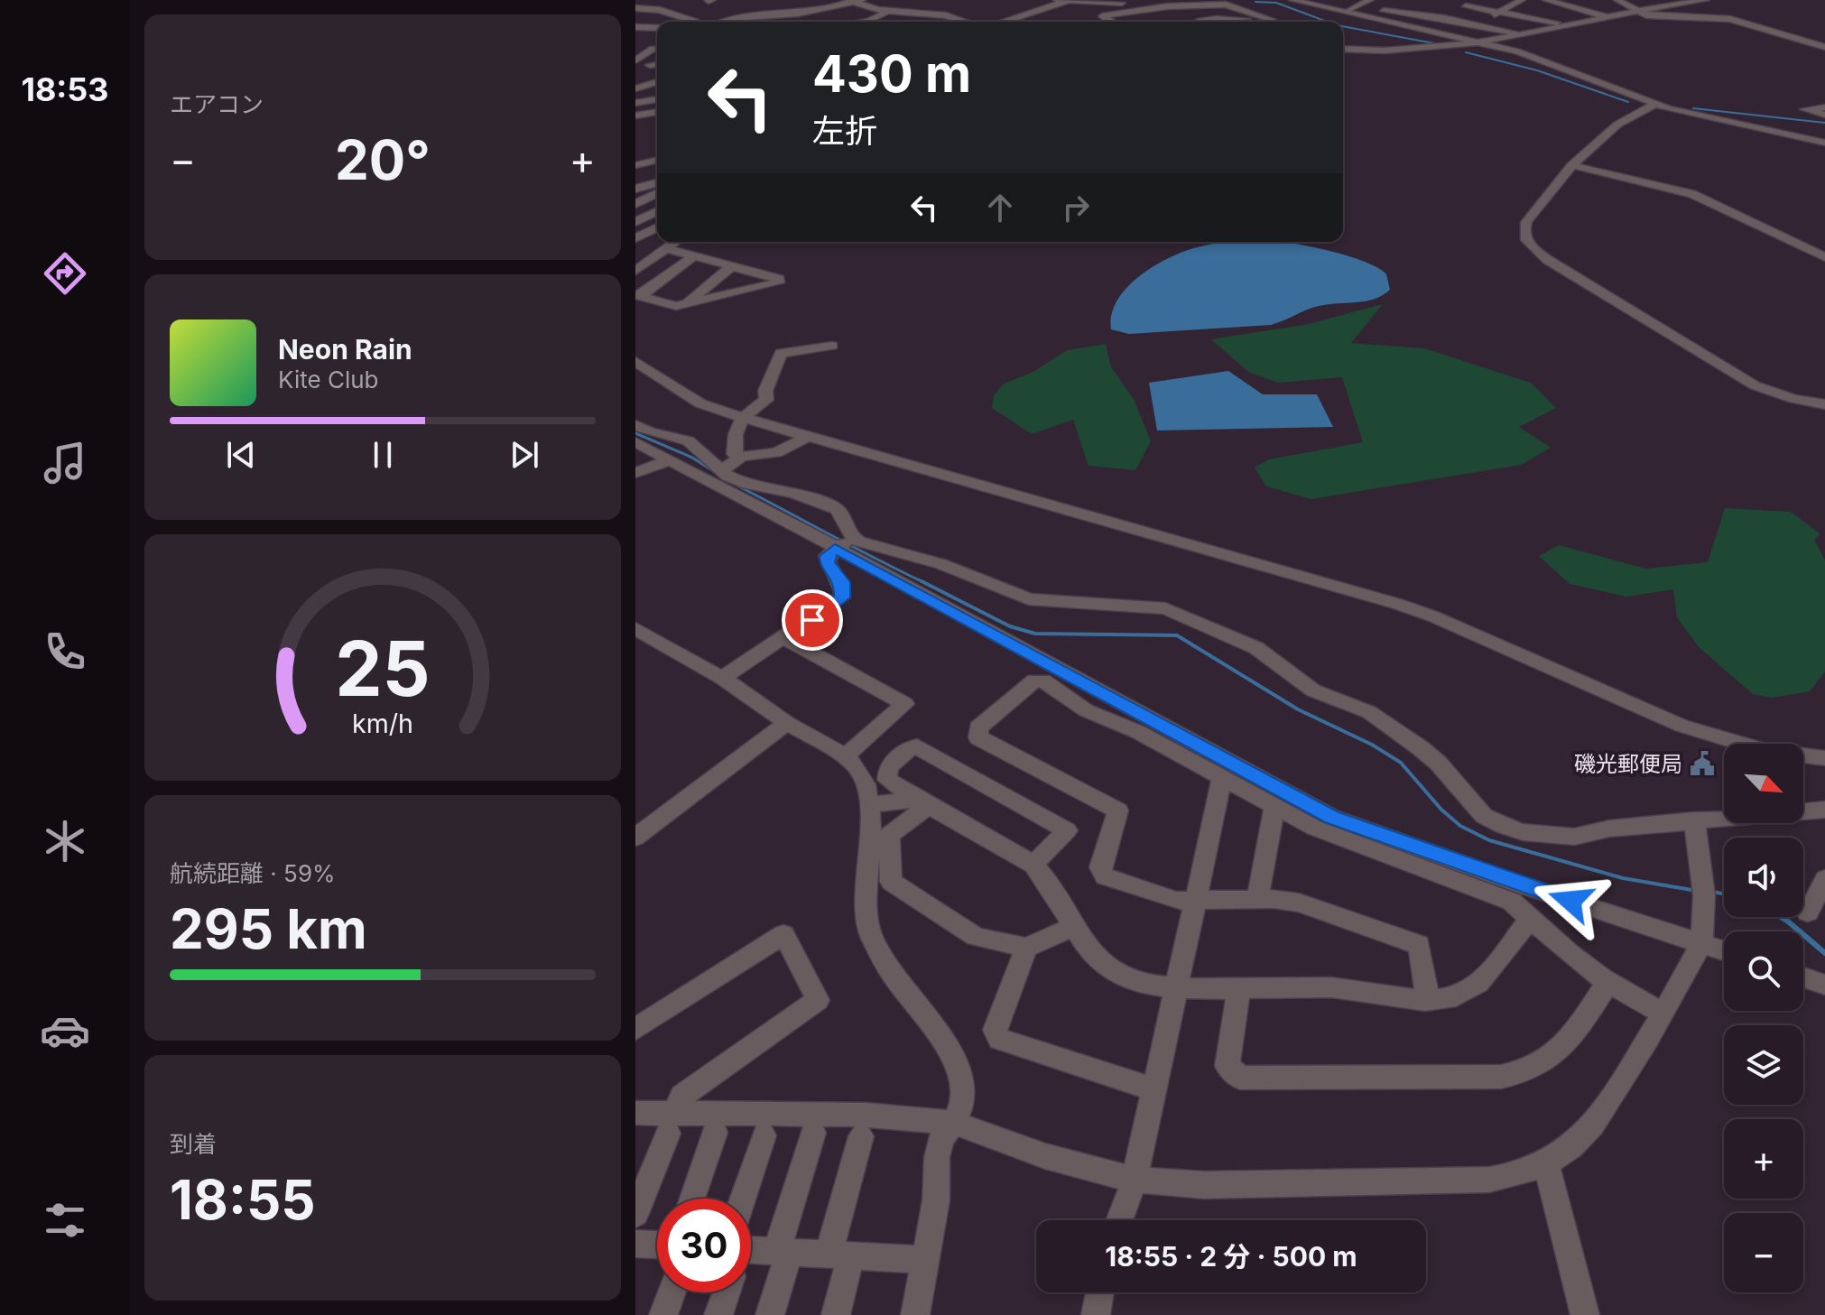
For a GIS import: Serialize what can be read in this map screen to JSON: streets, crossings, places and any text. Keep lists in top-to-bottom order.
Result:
{
  "places": {
    "public building": ["磯光郵便局"]
  },
  "north": "bottom right",
  "page": {
    "tabs": "18:53",
    "tile": [
      "エアコン",
      ["航続距離 · 59%", "295 km"],
      ["到着", "18:55"]
    ],
    "turn": ["430 m", "左折"],
    "heat": ["−", "20°", "+"],
    "song": ["Neon Rain", "Kite Club"],
    "map_buttons": ["+", "−"],
    "limit": "30",
    "trip": "18:55 · 2 分 · 500 m",
    "gauge": ["25", "km/h"]
  }
}
